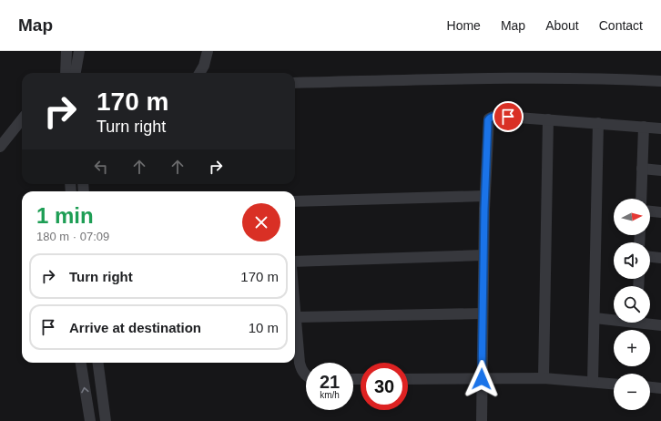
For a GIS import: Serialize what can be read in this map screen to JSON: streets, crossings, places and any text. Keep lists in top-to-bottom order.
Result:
{
  "north": "right",
  "page": {
    "header": "Map",
    "nav": [
      "Home",
      "Map",
      "About",
      "Contact"
    ],
    "turn": ["170 m", "Turn right"],
    "heading": ["1 min", "180 m · 07:09"],
    "map_buttons": ["+", "−"],
    "list": [
      {
        "name": "Turn right",
        "value": "170 m"
      },
      {
        "name": "Arrive at destination",
        "value": "10 m"
      }
    ],
    "speed": "21 km/h",
    "limit": "30"
  }
}
